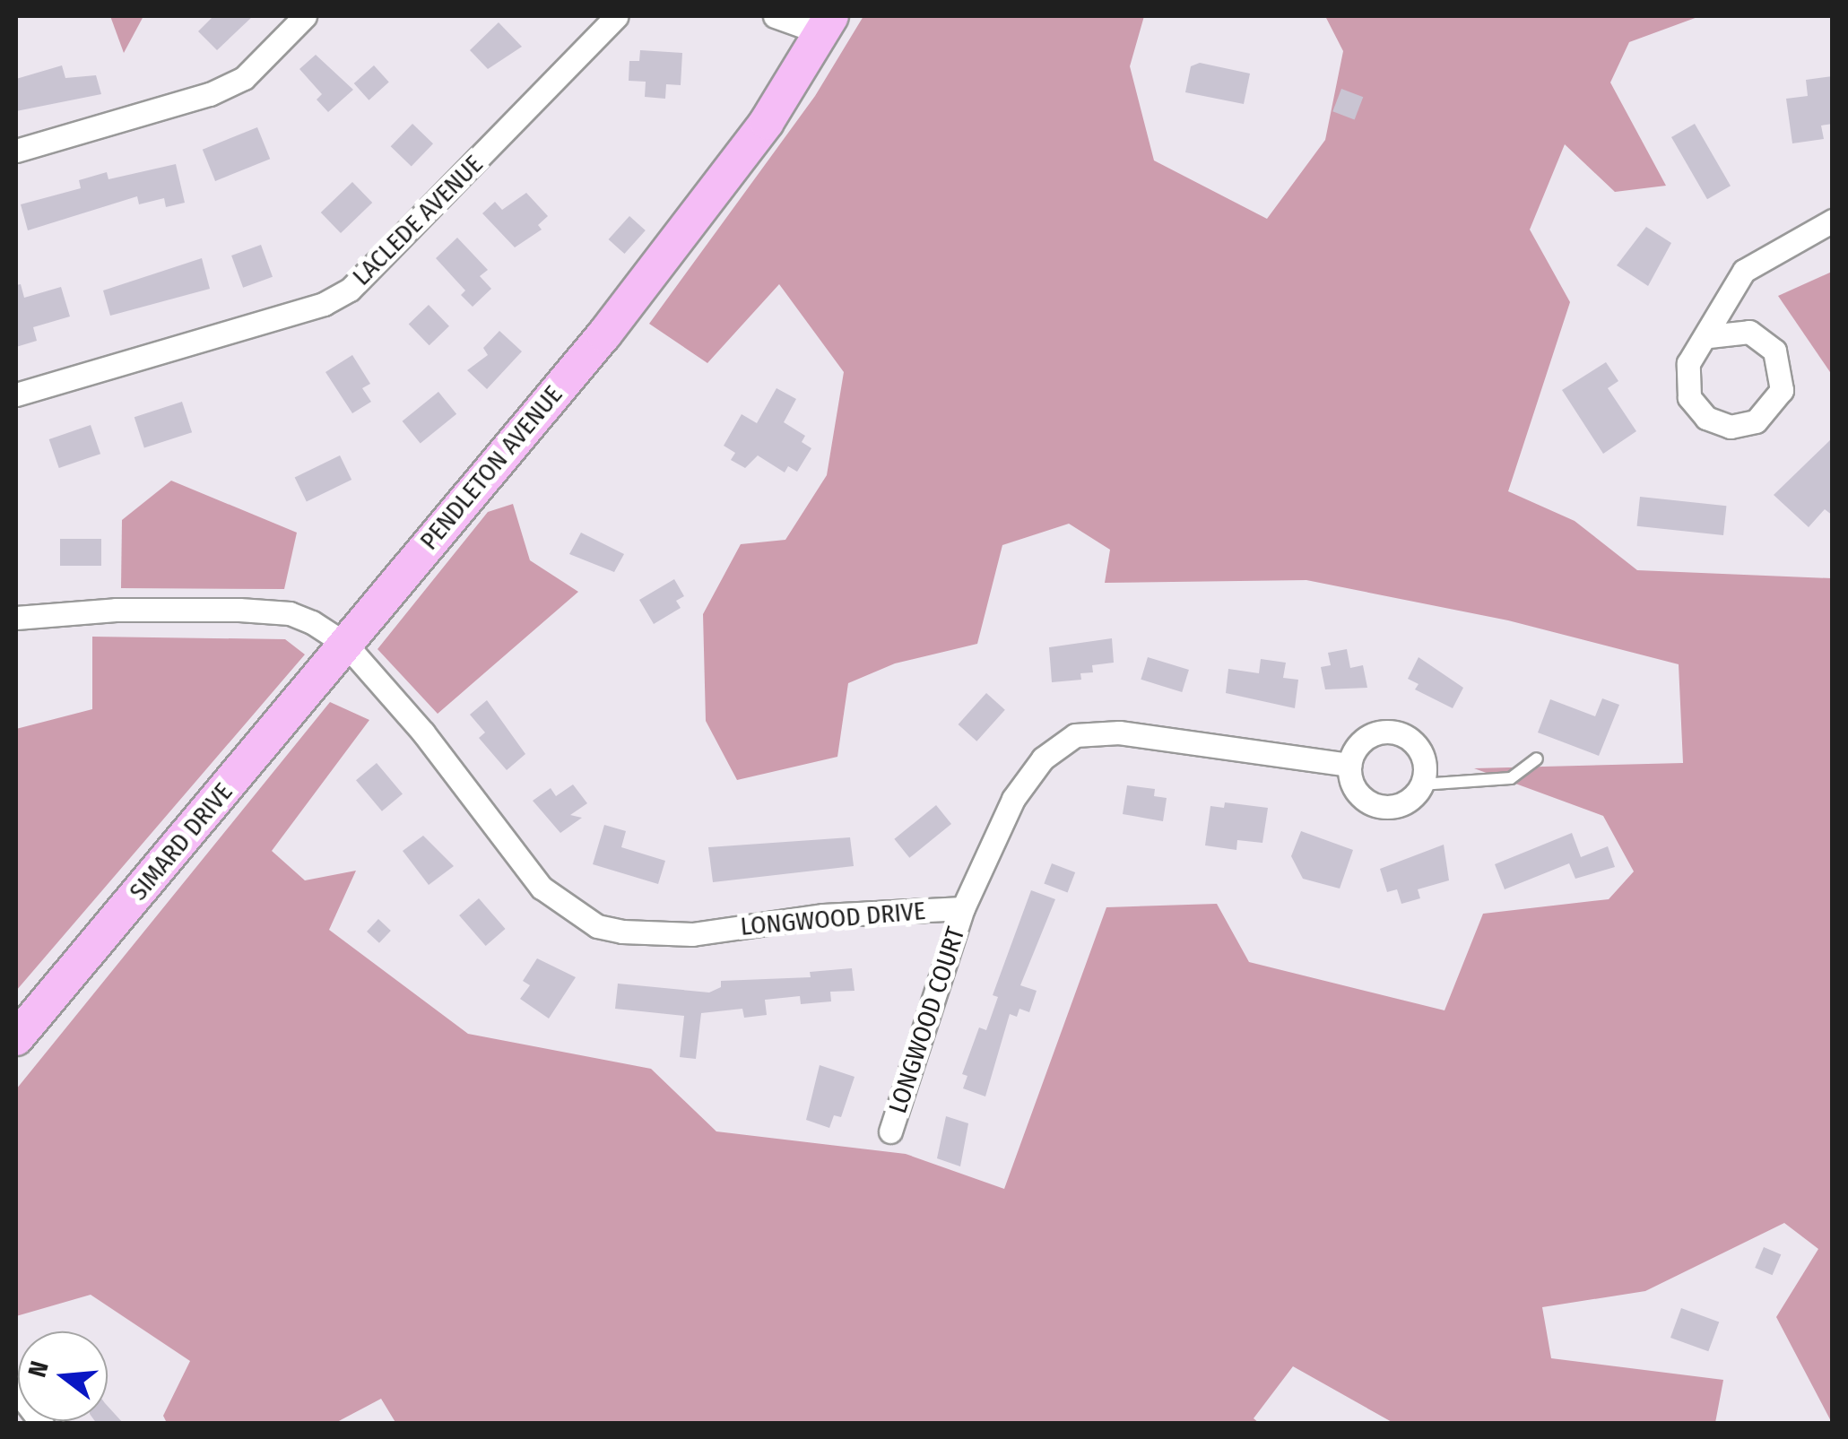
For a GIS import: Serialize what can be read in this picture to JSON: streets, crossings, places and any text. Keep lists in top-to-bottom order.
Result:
{
  "streets": {
    "street": [
      "LACLEDE AVENUE",
      "PENDLETON AVENUE",
      "SIMARD DRIVE",
      "LONGWOOD DRIVE",
      "LONGWOOD COURT"
    ]
  },
  "crossings": [
    ["PENDLETON AVENUE", "SIMARD DRIVE"],
    ["PENDLETON AVENUE", "LONGWOOD DRIVE"],
    ["SIMARD DRIVE", "LONGWOOD DRIVE"],
    ["LONGWOOD DRIVE", "LONGWOOD COURT"]
  ],
  "north": "left"
}
